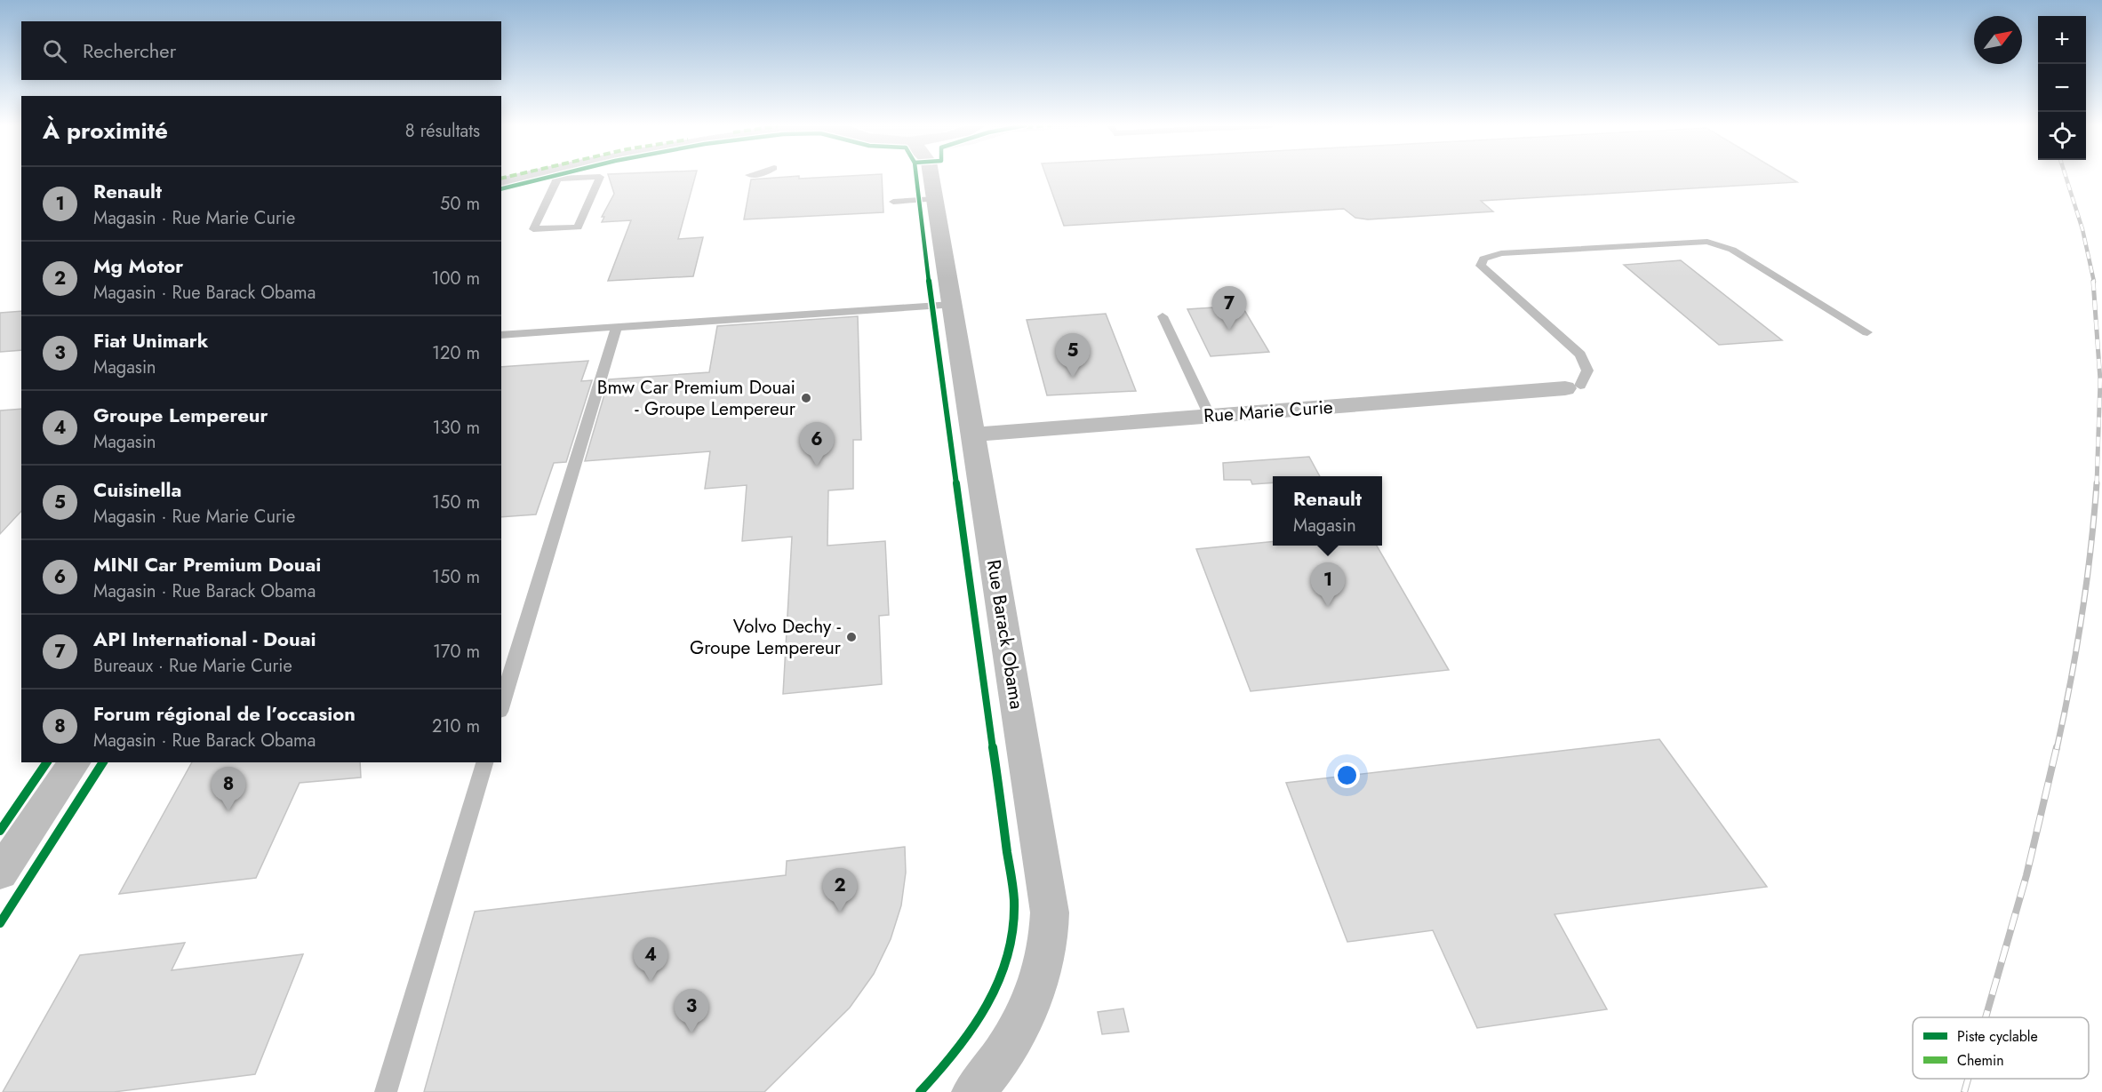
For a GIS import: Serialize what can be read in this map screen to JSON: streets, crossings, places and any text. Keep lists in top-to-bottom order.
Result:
{
  "streets": {
    "street": ["Rue Marie Curie", "Rue Barack Obama"]
  },
  "crossings": [
    ["Rue Marie Curie", "Rue Barack Obama"]
  ],
  "places": ["Bmw Car Premium Douai - Groupe Lempereur", "Volvo Dechy - Groupe Lempereur"],
  "legend": ["Piste cyclable", "Chemin"],
  "north": "top right",
  "page": {
    "map_buttons": ["+", "−"],
    "search": "Rechercher",
    "heading": ["À proximité", "8 résultats"],
    "list": [
      {
        "mark": "1",
        "name": "Renault",
        "note": "Magasin · Rue Marie Curie",
        "value": "50 m"
      },
      {
        "mark": "2",
        "name": "Mg Motor",
        "note": "Magasin · Rue Barack Obama",
        "value": "100 m"
      },
      {
        "mark": "3",
        "name": "Fiat Unimark",
        "note": "Magasin",
        "value": "120 m"
      },
      {
        "mark": "4",
        "name": "Groupe Lempereur",
        "note": "Magasin",
        "value": "130 m"
      },
      {
        "mark": "5",
        "name": "Cuisinella",
        "note": "Magasin · Rue Marie Curie",
        "value": "150 m"
      },
      {
        "mark": "6",
        "name": "MINI Car Premium Douai",
        "note": "Magasin · Rue Barack Obama",
        "value": "150 m"
      },
      {
        "mark": "7",
        "name": "API International - Douai",
        "note": "Bureaux · Rue Marie Curie",
        "value": "170 m"
      },
      {
        "mark": "8",
        "name": "Forum régional de l’occasion",
        "note": "Magasin · Rue Barack Obama",
        "value": "210 m"
      }
    ],
    "pins": [
      "7",
      "5",
      "6",
      "1",
      "8",
      "2",
      "4",
      "3"
    ],
    "popup": ["Renault", "Magasin"]
  }
}
